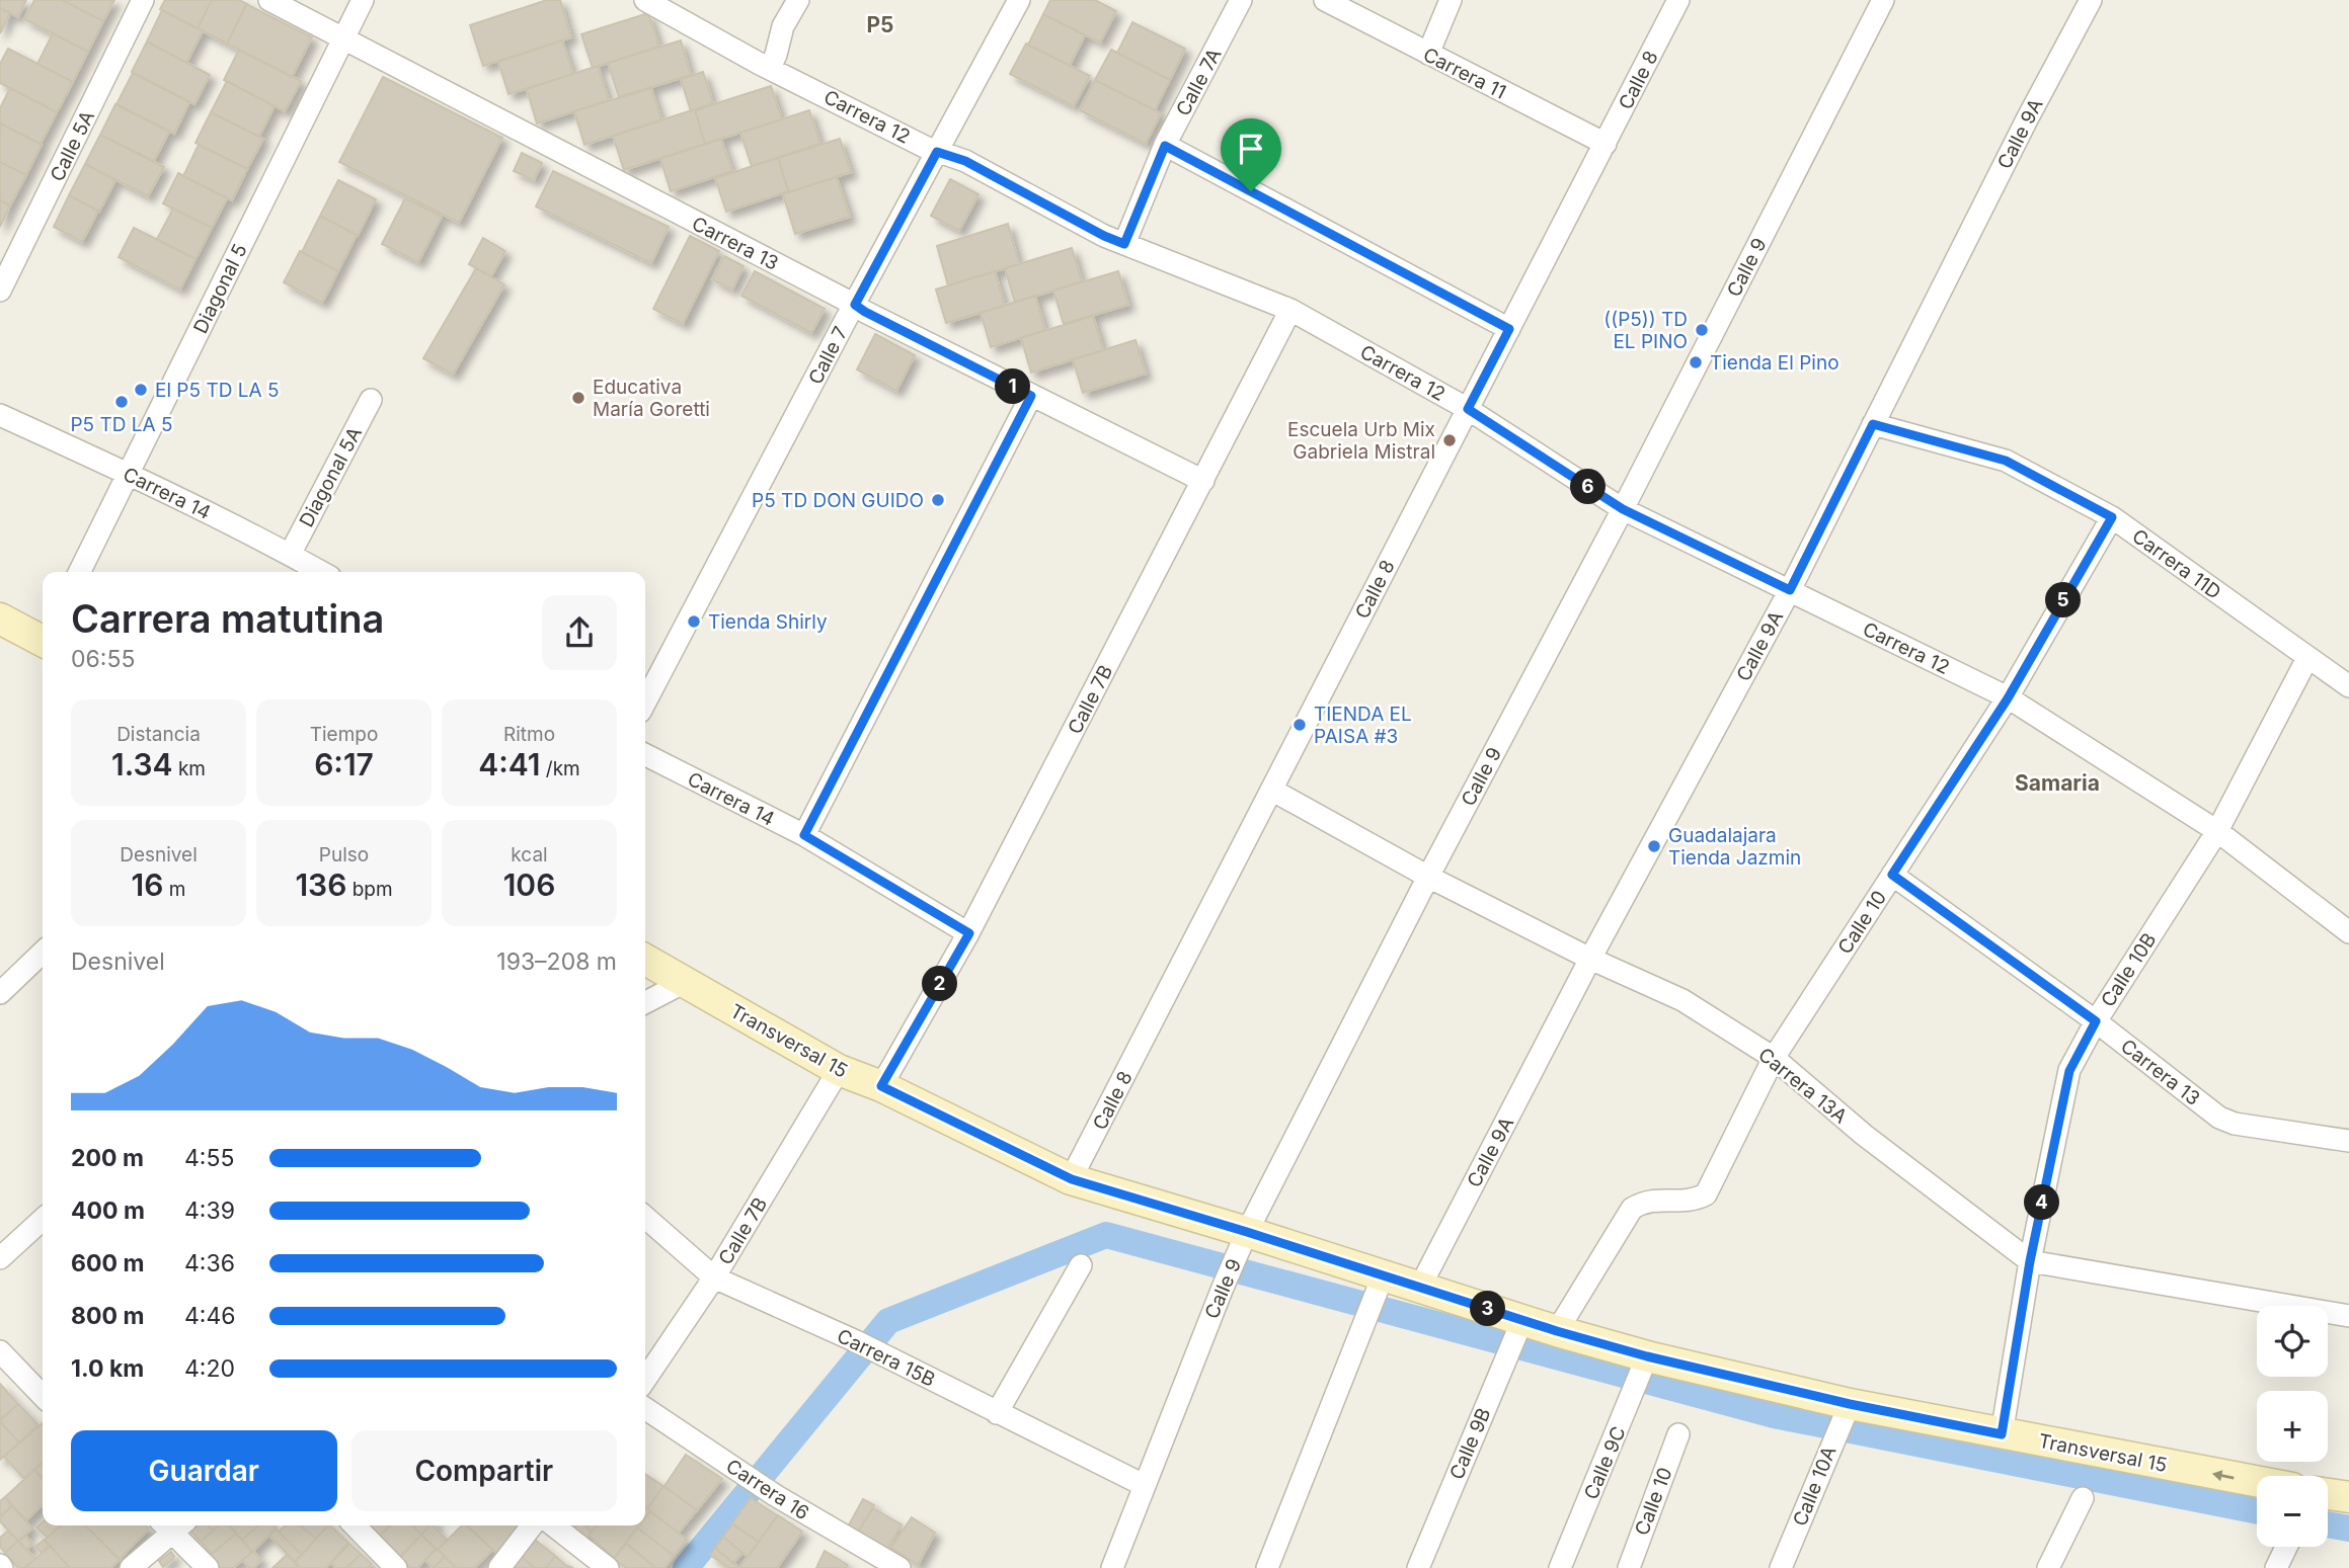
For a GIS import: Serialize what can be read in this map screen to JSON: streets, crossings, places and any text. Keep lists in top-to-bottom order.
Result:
{
  "streets": {
    "street": [
      "Carrera 11",
      "Calle 8",
      "Calle 7A",
      "Carrera 12",
      "Calle 9A",
      "Calle 5A",
      "Carrera 13",
      "Calle 9",
      "Diagonal 5",
      "Calle 7",
      "Diagonal 5A",
      "Carrera 14",
      "Carrera 11D",
      "Calle 7B",
      "Calle 10",
      "Calle 10B",
      "Transversal 15",
      "Carrera 13A",
      "Carrera 15B",
      "Calle 9B",
      "Calle 9C",
      "Calle 10A",
      "Carrera 16"
    ]
  },
  "crossings": [
    ["Carrera 11", "Calle 8"],
    ["Calle 8", "Carrera 12"],
    ["Calle 8", "Transversal 15"],
    ["Calle 8", "Carrera 13A"],
    ["Calle 7A", "Carrera 12"],
    ["Carrera 12", "Calle 9A"],
    ["Carrera 12", "Calle 9"],
    ["Carrera 12", "Calle 7"],
    ["Carrera 12", "Calle 7B"],
    ["Carrera 12", "Calle 10"],
    ["Carrera 12", "Calle 10B"],
    ["Calle 9A", "Carrera 11D"],
    ["Calle 9A", "Transversal 15"],
    ["Calle 9A", "Carrera 13A"],
    ["Carrera 13", "Diagonal 5"],
    ["Carrera 13", "Calle 7"],
    ["Carrera 13", "Calle 7B"],
    ["Carrera 13", "Calle 10"],
    ["Carrera 13", "Calle 10B"],
    ["Calle 9", "Transversal 15"],
    ["Calle 9", "Carrera 13A"],
    ["Calle 9", "Carrera 15B"],
    ["Diagonal 5", "Carrera 14"],
    ["Diagonal 5A", "Carrera 14"],
    ["Carrera 14", "Calle 7B"],
    ["Carrera 11D", "Calle 10"],
    ["Carrera 11D", "Calle 10B"],
    ["Calle 7B", "Transversal 15"],
    ["Calle 7B", "Carrera 15B"],
    ["Calle 10", "Transversal 15"],
    ["Calle 10", "Carrera 13A"],
    ["Calle 10B", "Transversal 15"],
    ["Calle 10B", "Carrera 13A"],
    ["Transversal 15", "Calle 9B"],
    ["Transversal 15", "Calle 9C"],
    ["Transversal 15", "Calle 10A"]
  ],
  "districts": ["P5", "Samaria"],
  "places": [
    "((P5)) TD EL PINO",
    "Tienda El Pino",
    "El P5 TD LA 5",
    "Educativa María Goretti",
    "P5 TD LA 5",
    "Escuela Urb Mix Gabriela Mistral",
    "P5 TD DON GUIDO",
    "Tienda Shirly",
    "TIENDA EL PAISA #3",
    "Guadalajara Tienda Jazmin"
  ],
  "page": {
    "pins": [
      "1",
      "6",
      "5",
      "2",
      "4",
      "3"
    ],
    "heading": ["Carrera matutina", "06:55"],
    "stats": [
      ["Distancia", "1.34 km"],
      ["Tiempo", "6:17"],
      ["Ritmo", "4:41 /km"],
      ["Desnivel", "16 m"],
      ["Pulso", "136 bpm"],
      ["kcal", "106"]
    ],
    "chart": ["Desnivel", "193–208 m"],
    "list": [
      {
        "name": "200 m",
        "note": "4:55"
      },
      {
        "name": "400 m",
        "note": "4:39"
      },
      {
        "name": "600 m",
        "note": "4:36"
      },
      {
        "name": "800 m",
        "note": "4:46"
      },
      {
        "name": "1.0 km",
        "note": "4:20"
      }
    ],
    "map_buttons": ["+", "−"],
    "buttons": ["Guardar", "Compartir"]
  }
}
